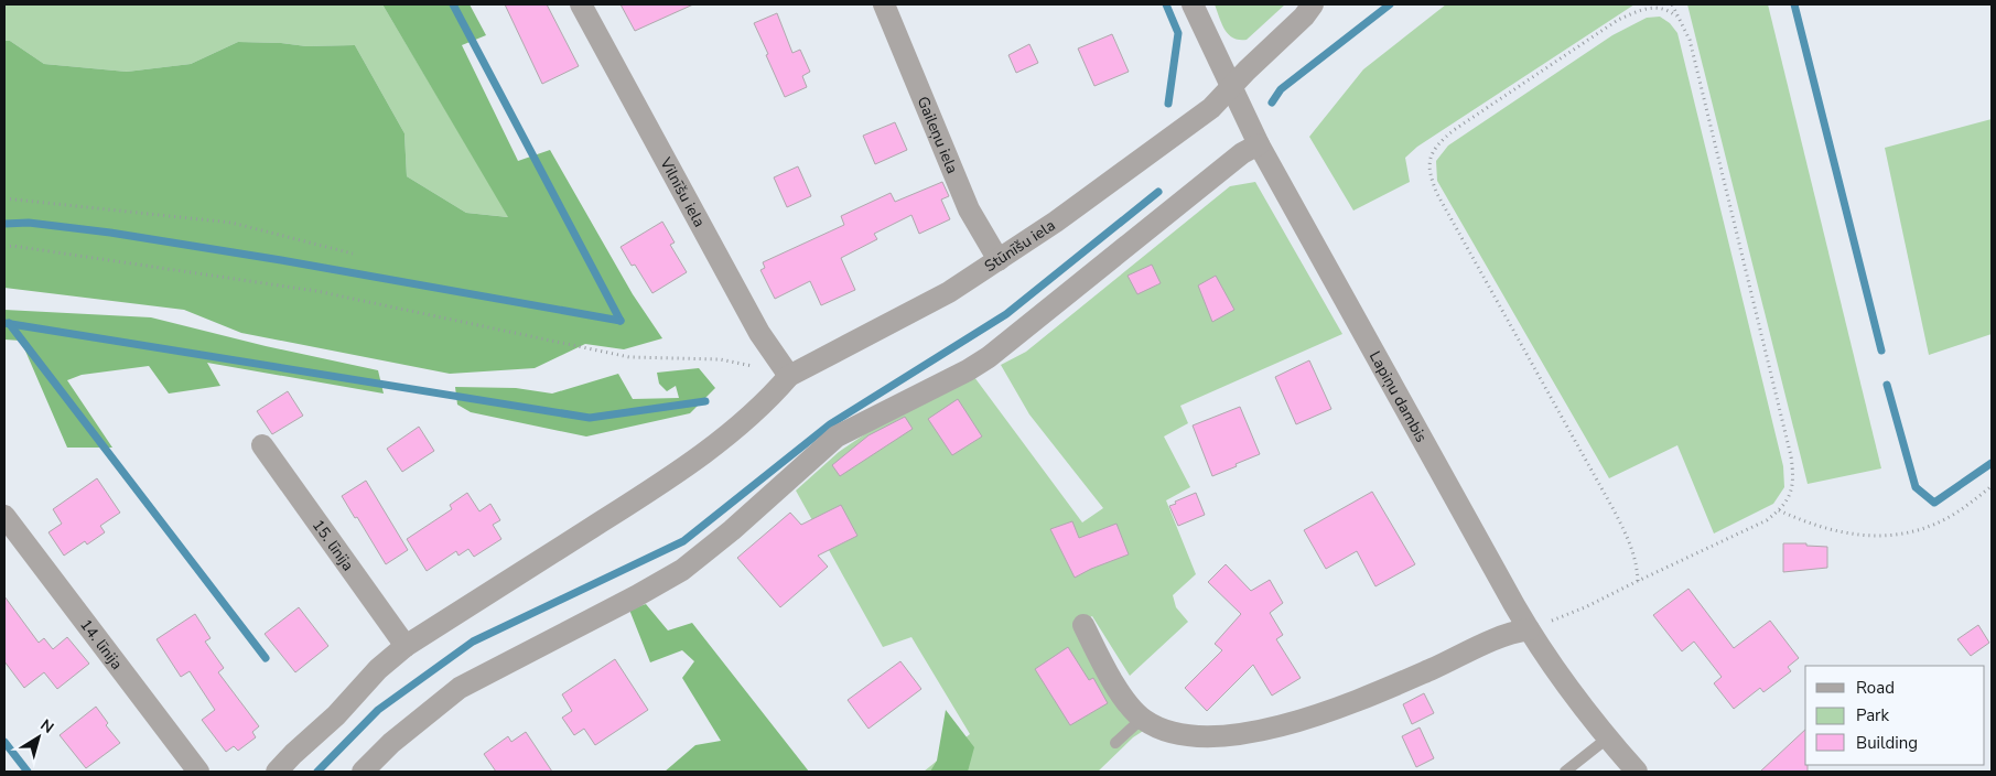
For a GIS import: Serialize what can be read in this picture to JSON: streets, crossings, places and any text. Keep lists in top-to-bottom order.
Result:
{
  "streets": {
    "street": [
      "Gaileņu iela",
      "Vilnīšu iela",
      "Stūnīšu iela",
      "Lapiņu dambis",
      "15. līnija",
      "14. līnija"
    ]
  },
  "crossings": [
    ["Gaileņu iela", "Stūnīšu iela"],
    ["Vilnīšu iela", "Stūnīšu iela"],
    ["Stūnīšu iela", "Lapiņu dambis"]
  ],
  "legend": ["Road", "Park", "Building"],
  "north": "top right"
}
